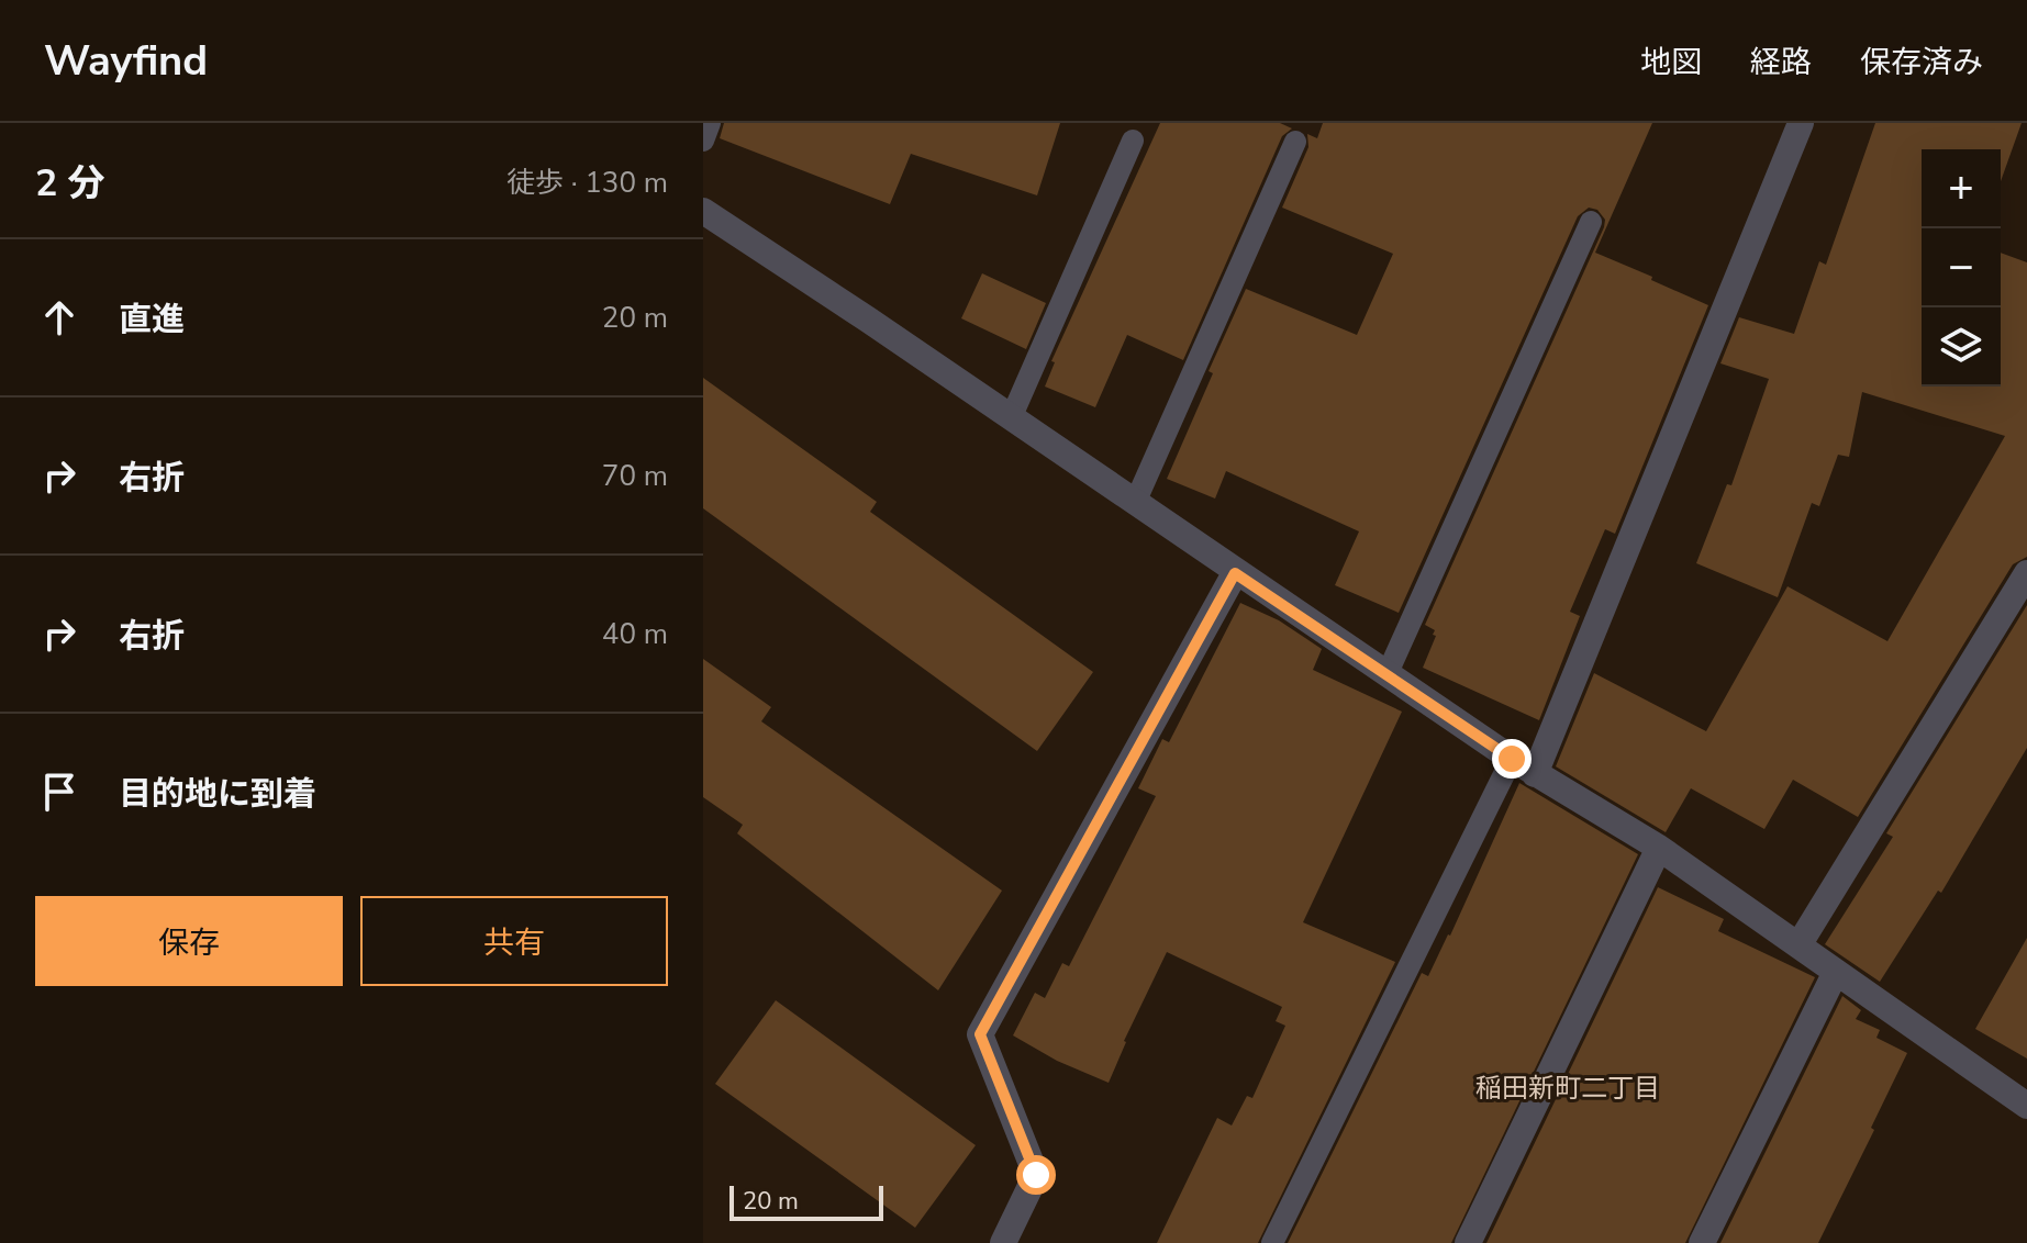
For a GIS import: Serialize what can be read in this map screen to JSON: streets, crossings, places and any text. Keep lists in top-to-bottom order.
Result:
{
  "districts": ["稲田新町二丁目"],
  "scale_bar": "20 m",
  "page": {
    "header": "Wayfind",
    "nav": ["地図", "経路", "保存済み"],
    "heading": ["2 分", "徒歩 · 130 m"],
    "map_buttons": ["+", "−"],
    "list": [
      ["直進", "20 m"],
      ["右折", "70 m"],
      ["右折", "40 m"],
      "目的地に到着"
    ],
    "buttons": ["保存", "共有"],
    "scale": "20 m"
  }
}
